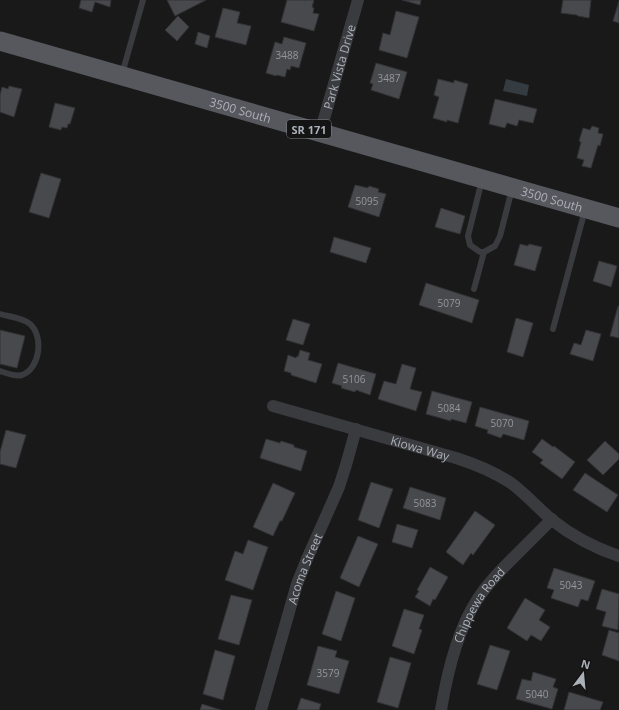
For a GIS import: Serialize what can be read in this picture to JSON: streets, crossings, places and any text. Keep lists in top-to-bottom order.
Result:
{
  "streets": {
    "main road": ["3500 South", "SR 171"],
    "street": [
      "Park Vista Drive",
      "Kiowa Way",
      "Acoma Street",
      "Chippewa Road"
    ]
  },
  "crossings": [
    ["Park Vista Drive", "3500 South"],
    ["Kiowa Way", "Acoma Street"],
    ["Kiowa Way", "Chippewa Road"]
  ],
  "house_numbers": [
    "3488",
    "3487",
    "5095",
    "5079",
    "5106",
    "5084",
    "5070",
    "5083",
    "5043",
    "3579",
    "5040"
  ],
  "north": "top"
}
